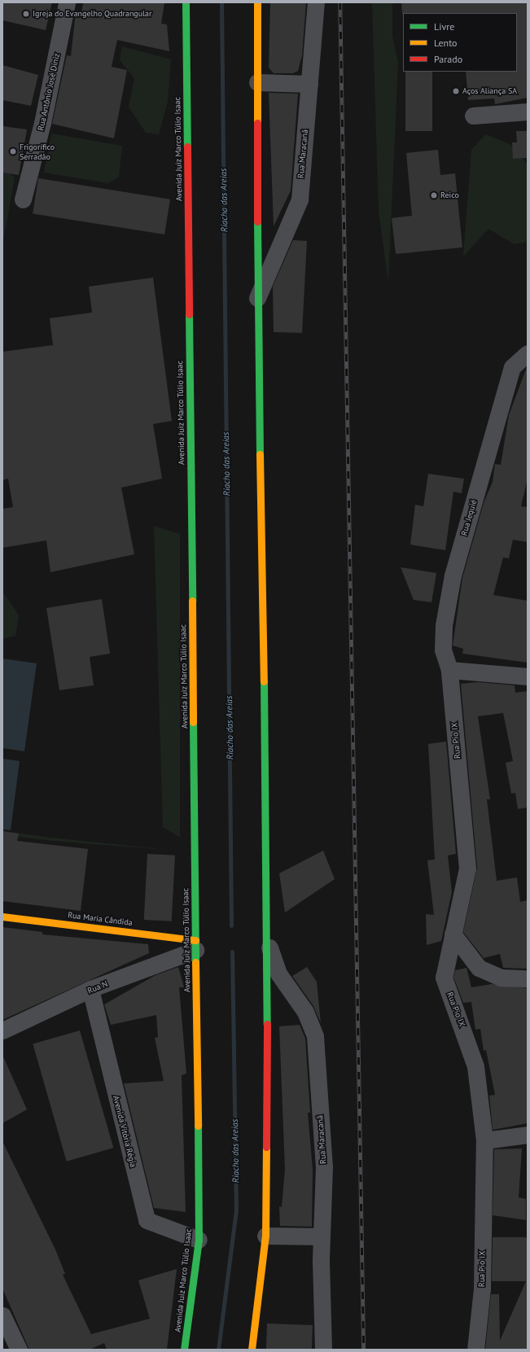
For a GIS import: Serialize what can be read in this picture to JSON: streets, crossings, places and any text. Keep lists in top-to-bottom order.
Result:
{
  "streets": {
    "main road": ["Avenida Juiz Marco Túlio Isaac", "Rua Maria Cândida"],
    "street": [
      "Rua Antônio José Diniz",
      "Rua Maracanã",
      "Rua Jequié",
      "Rua Pio IX",
      "Rua N",
      "Avenida Vitória Régia"
    ]
  },
  "crossings": [
    ["Avenida Juiz Marco Túlio Isaac", "Rua Maria Cândida"],
    ["Avenida Juiz Marco Túlio Isaac", "Rua N"],
    ["Avenida Juiz Marco Túlio Isaac", "Avenida Vitória Régia"],
    ["Rua Jequié", "Rua Pio IX"],
    ["Rua Maria Cândida", "Rua N"],
    ["Rua N", "Avenida Vitória Régia"]
  ],
  "water": ["Riacho das Areias"],
  "places": [
    "Igreja do Evangelho Quadrangular",
    "Aços Aliança SA",
    "Frigorífico Serradão",
    "Reico"
  ],
  "legend": ["Livre", "Lento", "Parado"]
}
